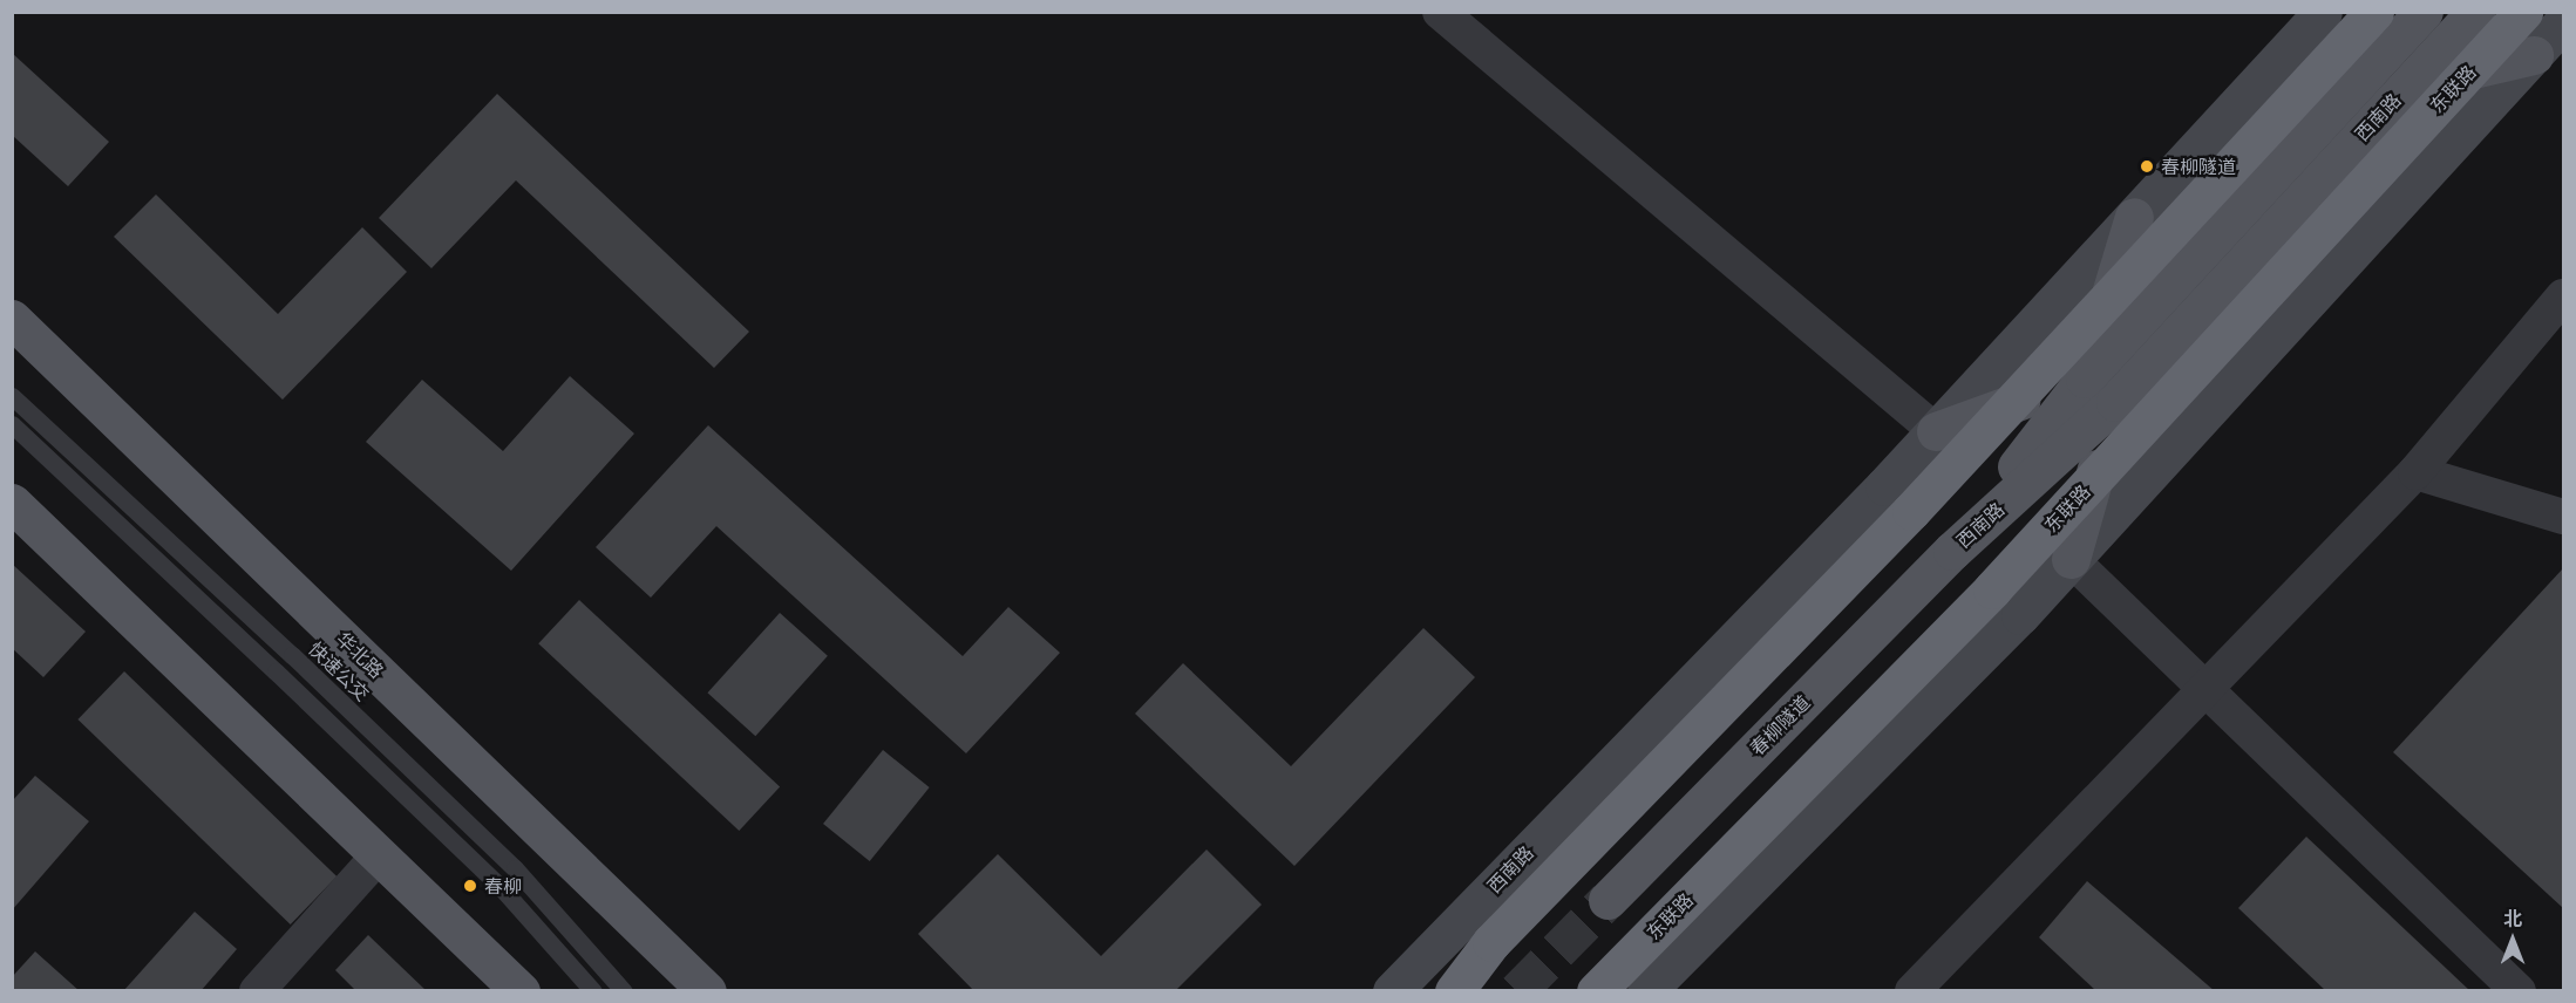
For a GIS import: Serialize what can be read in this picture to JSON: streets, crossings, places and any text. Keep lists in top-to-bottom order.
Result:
{
  "streets": {
    "highway": ["东联路"],
    "main road": ["西南路", "华北路", "春柳隧道"],
    "lane": ["快速公交"]
  },
  "crossings": [
    ["西南路", "春柳隧道"]
  ],
  "places": ["春柳隧道", "春柳"],
  "north": "top"
}
